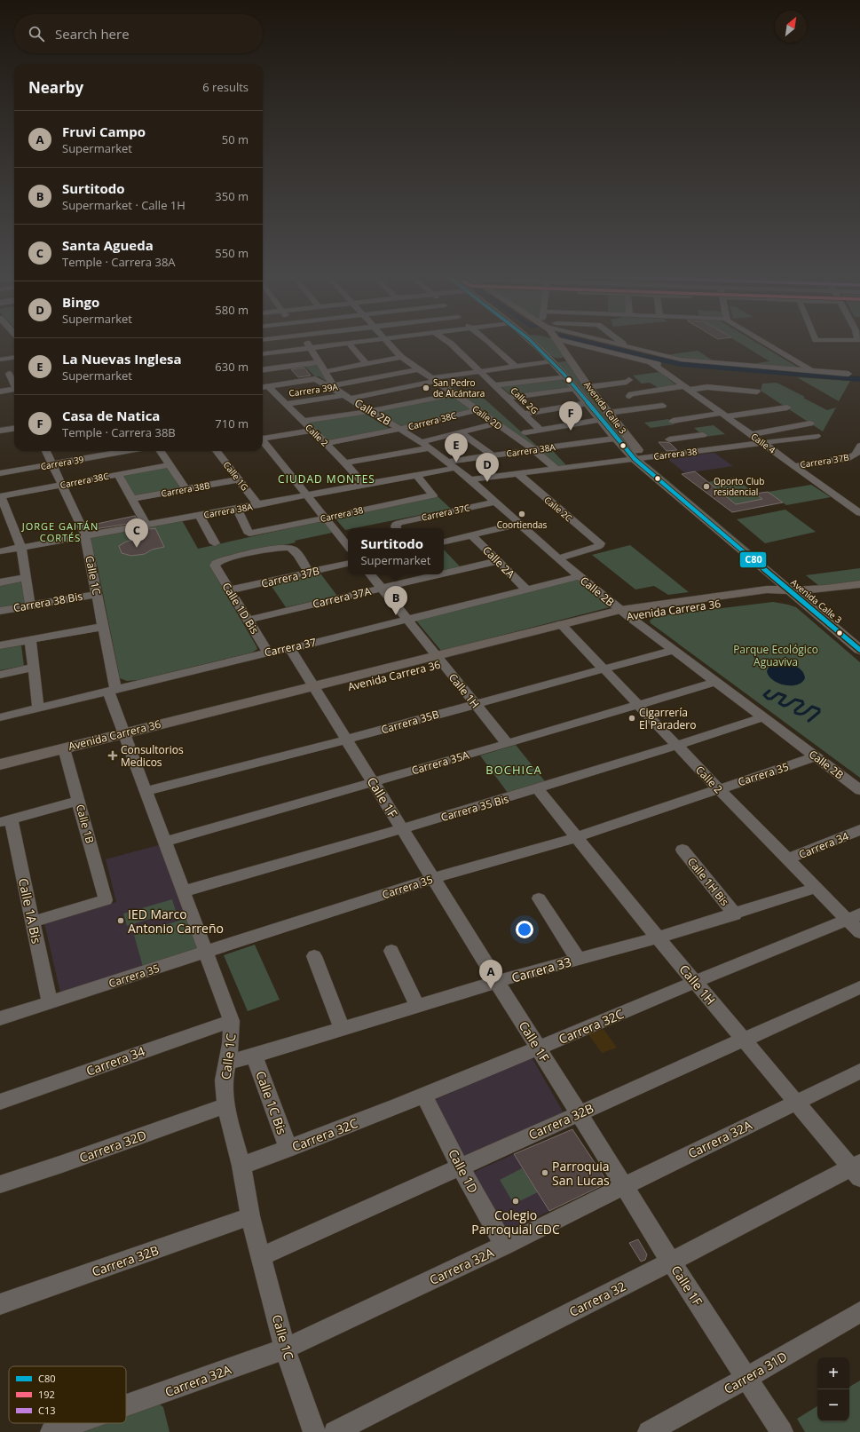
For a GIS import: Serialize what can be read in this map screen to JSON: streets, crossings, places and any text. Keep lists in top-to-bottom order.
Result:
{
  "streets": {
    "main road": ["Avenida Calle 3", "Avenida Carrera 36"],
    "street": [
      "Carrera 39A",
      "Calle 2G",
      "Calle 2B",
      "Calle 2D",
      "Carrera 38C",
      "Calle 2",
      "Calle 4",
      "Carrera 38A",
      "Carrera 38",
      "Carrera 37B",
      "Carrera 39",
      "Calle 1G",
      "Carrera 38B",
      "Calle 2C",
      "Carrera 37C",
      "Calle 2A",
      "Calle 1C",
      "Carrera 37A",
      "Carrera 38 Bis",
      "Calle 1D Bis",
      "Carrera 37",
      "Calle 1H",
      "Carrera 35B",
      "Carrera 35A",
      "Carrera 35",
      "Calle 1F",
      "Carrera 35 Bis",
      "Calle 1B",
      "Carrera 34",
      "Calle 1H Bis",
      "Calle 1A Bis",
      "Carrera 33",
      "Carrera 32C",
      "Calle 1C Bis",
      "Carrera 32B",
      "Carrera 32A",
      "Carrera 32D",
      "Calle 1D",
      "Carrera 32",
      "Carrera 31D"
    ]
  },
  "crossings": [
    ["Carrera 39A", "Calle 2G"],
    ["Carrera 39A", "Avenida Calle 3"],
    ["Carrera 39A", "Calle 2B"],
    ["Carrera 39A", "Calle 2D"],
    ["Carrera 39A", "Calle 2"],
    ["Calle 2G", "Calle 2D"],
    ["Avenida Calle 3", "Carrera 38A"],
    ["Avenida Calle 3", "Carrera 38"],
    ["Avenida Calle 3", "Avenida Carrera 36"],
    ["Calle 2B", "Carrera 38C"],
    ["Calle 2B", "Calle 2"],
    ["Calle 2B", "Carrera 38A"],
    ["Calle 2B", "Carrera 38"],
    ["Calle 2B", "Calle 2C"],
    ["Calle 2B", "Carrera 37C"],
    ["Calle 2B", "Avenida Carrera 36"],
    ["Calle 2B", "Carrera 37"],
    ["Calle 2B", "Carrera 35B"],
    ["Calle 2B", "Carrera 35A"],
    ["Calle 2B", "Carrera 35"],
    ["Calle 2B", "Carrera 35 Bis"],
    ["Calle 2D", "Carrera 38C"],
    ["Calle 2D", "Carrera 38A"],
    ["Calle 2D", "Carrera 38"],
    ["Carrera 38C", "Calle 2"],
    ["Carrera 38C", "Calle 1C"],
    ["Calle 2", "Carrera 38A"],
    ["Calle 2", "Avenida Carrera 36"],
    ["Calle 2", "Carrera 35B"],
    ["Calle 2", "Carrera 35A"],
    ["Calle 2", "Carrera 35"],
    ["Calle 2", "Carrera 35 Bis"],
    ["Calle 2", "Carrera 34"],
    ["Calle 2", "Carrera 33"],
    ["Calle 2", "Carrera 32C"],
    ["Calle 4", "Carrera 38"],
    ["Calle 4", "Carrera 37B"],
    ["Carrera 38A", "Carrera 38"],
    ["Carrera 38A", "Calle 1G"],
    ["Carrera 38A", "Calle 1C"],
    ["Carrera 38", "Calle 2C"],
    ["Carrera 37B", "Calle 1D Bis"],
    ["Carrera 39", "Calle 1C"],
    ["Calle 1G", "Carrera 38B"],
    ["Calle 2A", "Carrera 37A"],
    ["Calle 2A", "Carrera 37"],
    ["Calle 1C", "Carrera 38 Bis"],
    ["Calle 1C", "Avenida Carrera 36"],
    ["Calle 1C", "Carrera 37"],
    ["Calle 1C", "Carrera 35B"],
    ["Calle 1C", "Carrera 35A"],
    ["Calle 1C", "Carrera 35"],
    ["Calle 1C", "Carrera 35 Bis"],
    ["Calle 1C", "Carrera 34"],
    ["Calle 1C", "Carrera 33"],
    ["Calle 1C", "Carrera 32C"],
    ["Calle 1C", "Carrera 32B"],
    ["Calle 1C", "Carrera 32A"],
    ["Calle 1C", "Carrera 32D"],
    ["Carrera 37A", "Calle 1D Bis"],
    ["Carrera 37A", "Calle 1H"],
    ["Calle 1D Bis", "Carrera 37"],
    ["Avenida Carrera 36", "Calle 1H"],
    ["Avenida Carrera 36", "Calle 1F"],
    ["Avenida Carrera 36", "Calle 1B"],
    ["Carrera 37", "Calle 1H"],
    ["Carrera 37", "Calle 1F"],
    ["Calle 1H", "Carrera 35B"],
    ["Calle 1H", "Carrera 35A"],
    ["Calle 1H", "Carrera 35"],
    ["Calle 1H", "Carrera 35 Bis"],
    ["Calle 1H", "Carrera 33"],
    ["Calle 1H", "Carrera 32C"],
    ["Calle 1H", "Carrera 32B"],
    ["Calle 1H", "Carrera 32A"],
    ["Calle 1H", "Carrera 32"],
    ["Carrera 35B", "Calle 1F"],
    ["Carrera 35A", "Calle 1F"],
    ["Carrera 35", "Calle 1F"],
    ["Carrera 35", "Calle 1A Bis"],
    ["Calle 1F", "Carrera 35 Bis"],
    ["Calle 1F", "Carrera 33"],
    ["Calle 1F", "Carrera 32C"],
    ["Calle 1F", "Carrera 32B"],
    ["Calle 1F", "Carrera 32A"],
    ["Calle 1F", "Carrera 32"],
    ["Calle 1F", "Carrera 31D"],
    ["Calle 1B", "Calle 1A Bis"],
    ["Calle 1H Bis", "Carrera 33"],
    ["Carrera 33", "Calle 1C Bis"],
    ["Carrera 32C", "Calle 1C Bis"],
    ["Carrera 32C", "Calle 1D"],
    ["Carrera 32B", "Calle 1D"],
    ["Carrera 32A", "Calle 1D"]
  ],
  "districts": ["CIUDAD MONTES", "JORGE GAITÁN CORTÉS", "BOCHICA"],
  "parks": ["Parque Ecológico Aguaviva"],
  "places": {
    "other": [
      "San Pedro de Alcántara",
      "Oporto Club residencial",
      "Coortiendas",
      "Cigarrería El Paradero",
      "IED Marco Antonio Carreño",
      "Parroquia San Lucas",
      "Colegio Parroquial CDC"
    ],
    "health": ["Consultorios Medicos"]
  },
  "lines": ["transit line C80"],
  "legend": ["C80", "192", "C13"],
  "north": "top right",
  "page": {
    "search": "Search here",
    "heading": ["Nearby", "6 results"],
    "list": [
      {
        "mark": "A",
        "name": "Fruvi Campo",
        "note": "Supermarket",
        "value": "50 m"
      },
      {
        "mark": "B",
        "name": "Surtitodo",
        "note": "Supermarket · Calle 1H",
        "value": "350 m"
      },
      {
        "mark": "C",
        "name": "Santa Agueda",
        "note": "Temple · Carrera 38A",
        "value": "550 m"
      },
      {
        "mark": "D",
        "name": "Bingo",
        "note": "Supermarket",
        "value": "580 m"
      },
      {
        "mark": "E",
        "name": "La Nuevas Inglesa",
        "note": "Supermarket",
        "value": "630 m"
      },
      {
        "mark": "F",
        "name": "Casa de Natica",
        "note": "Temple · Carrera 38B",
        "value": "710 m"
      }
    ],
    "pins": [
      "F",
      "E",
      "D",
      "C",
      "B",
      "A"
    ],
    "popup": ["Surtitodo", "Supermarket"],
    "map_buttons": ["+", "−"]
  }
}
